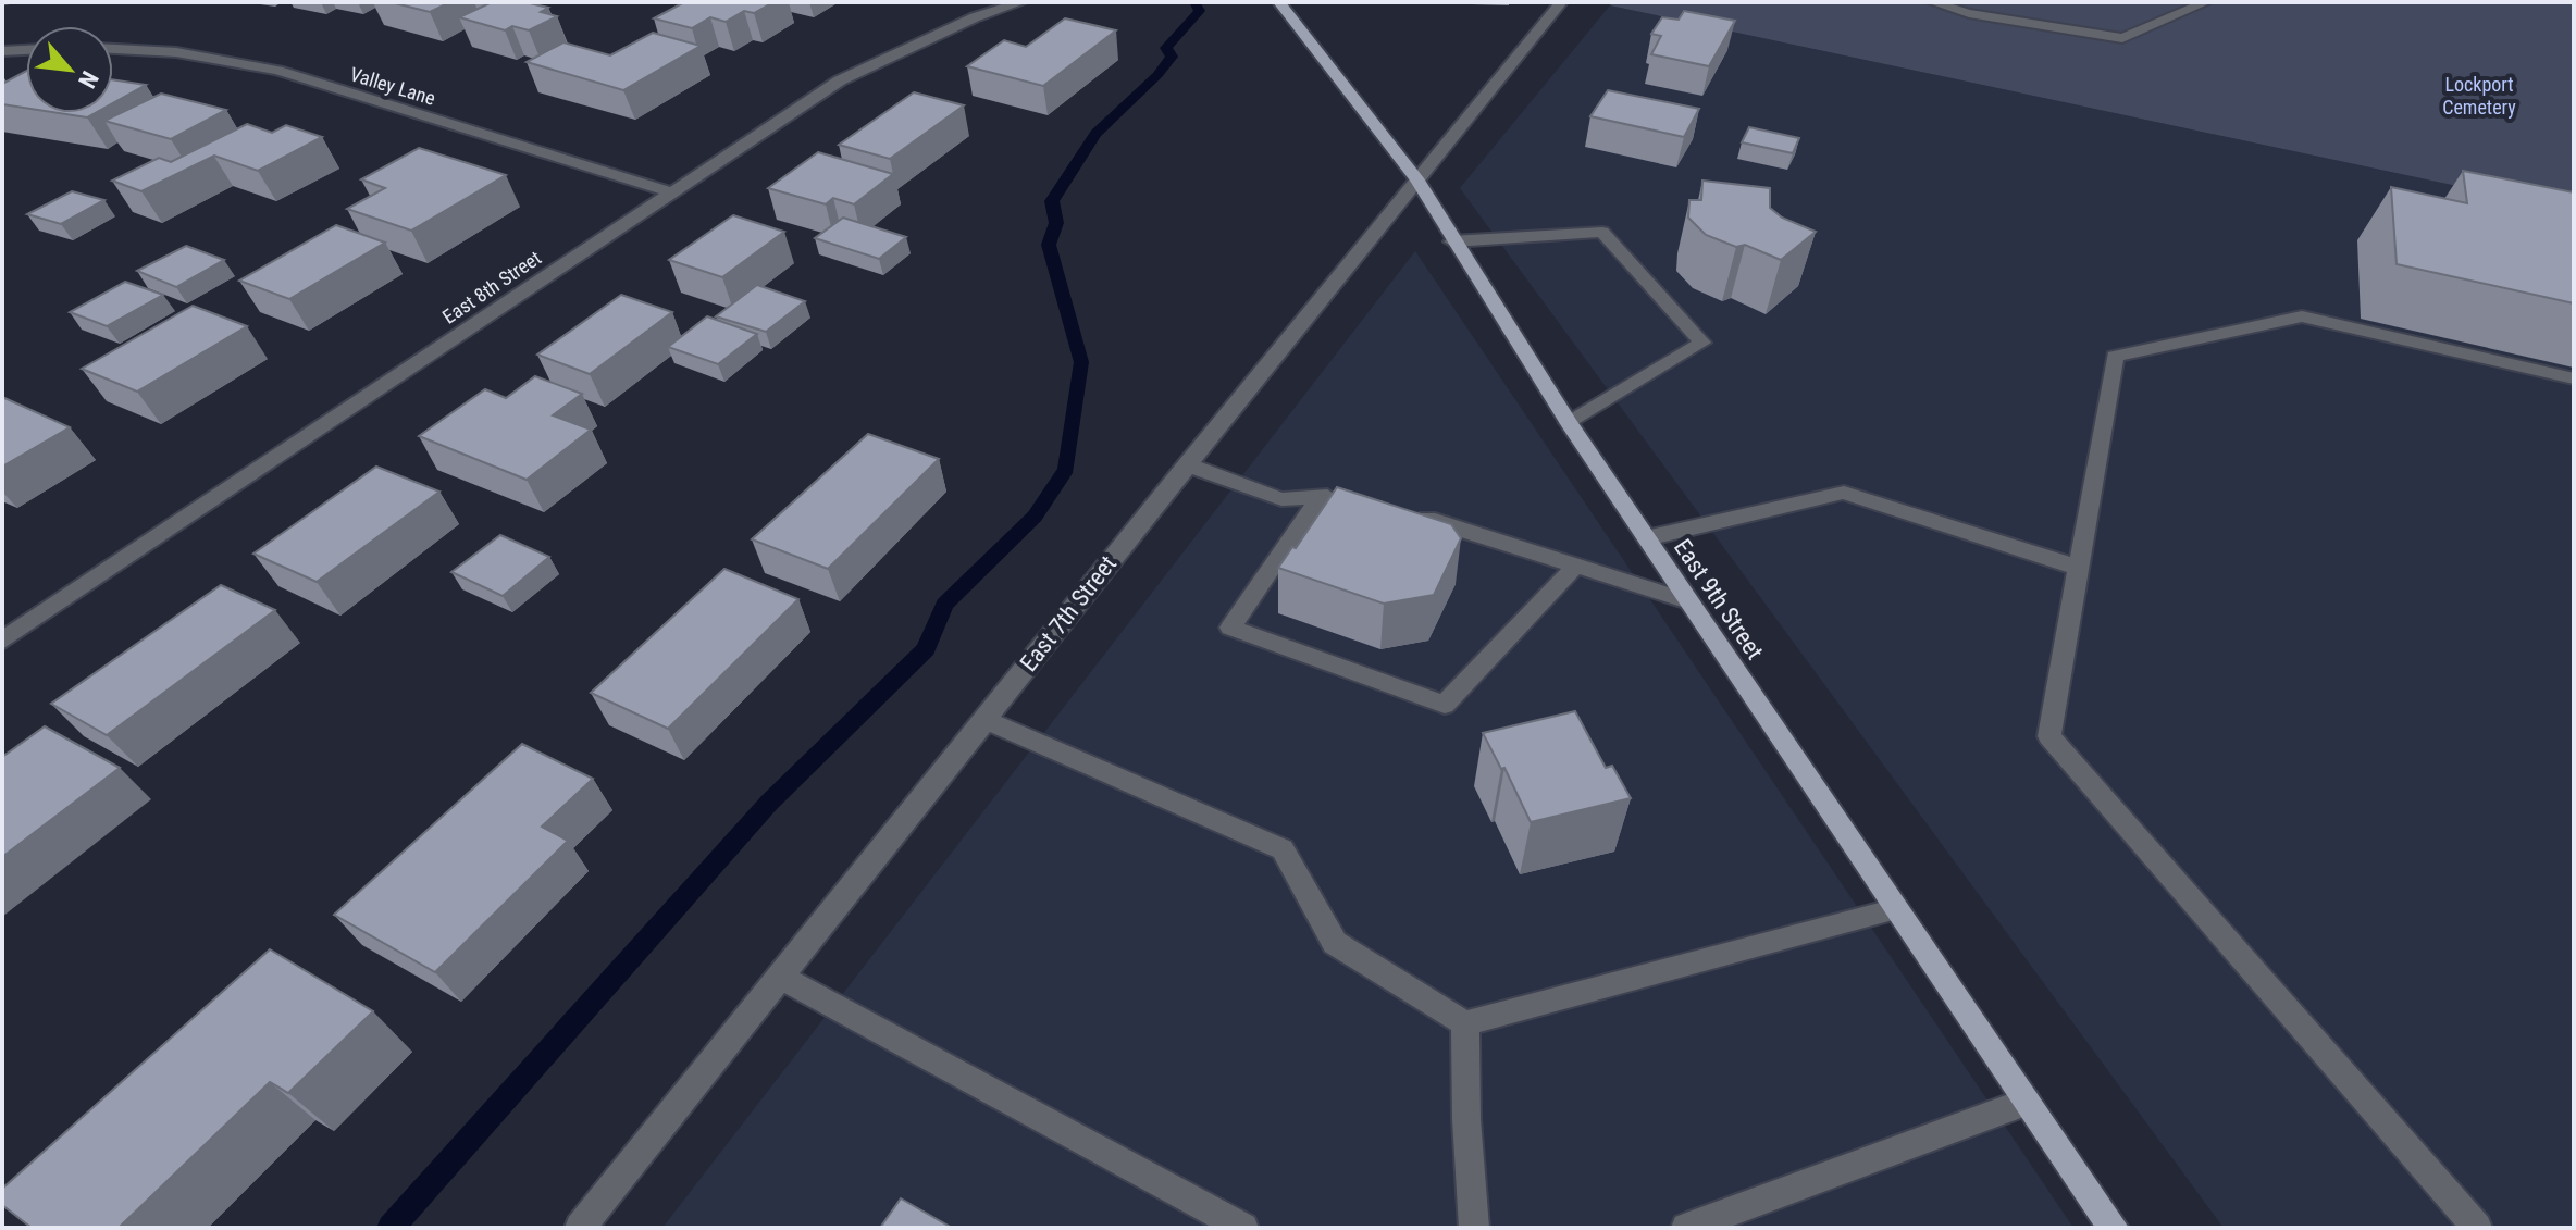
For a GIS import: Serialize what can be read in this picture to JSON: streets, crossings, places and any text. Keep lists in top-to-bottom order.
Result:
{
  "streets": {
    "main road": ["East 9th Street"],
    "street": ["Valley Lane", "East 8th Street", "East 7th Street"]
  },
  "crossings": [
    ["Valley Lane", "East 8th Street"],
    ["East 9th Street", "East 7th Street"]
  ],
  "parks": ["Lockport Cemetery"],
  "north": "bottom right"
}
